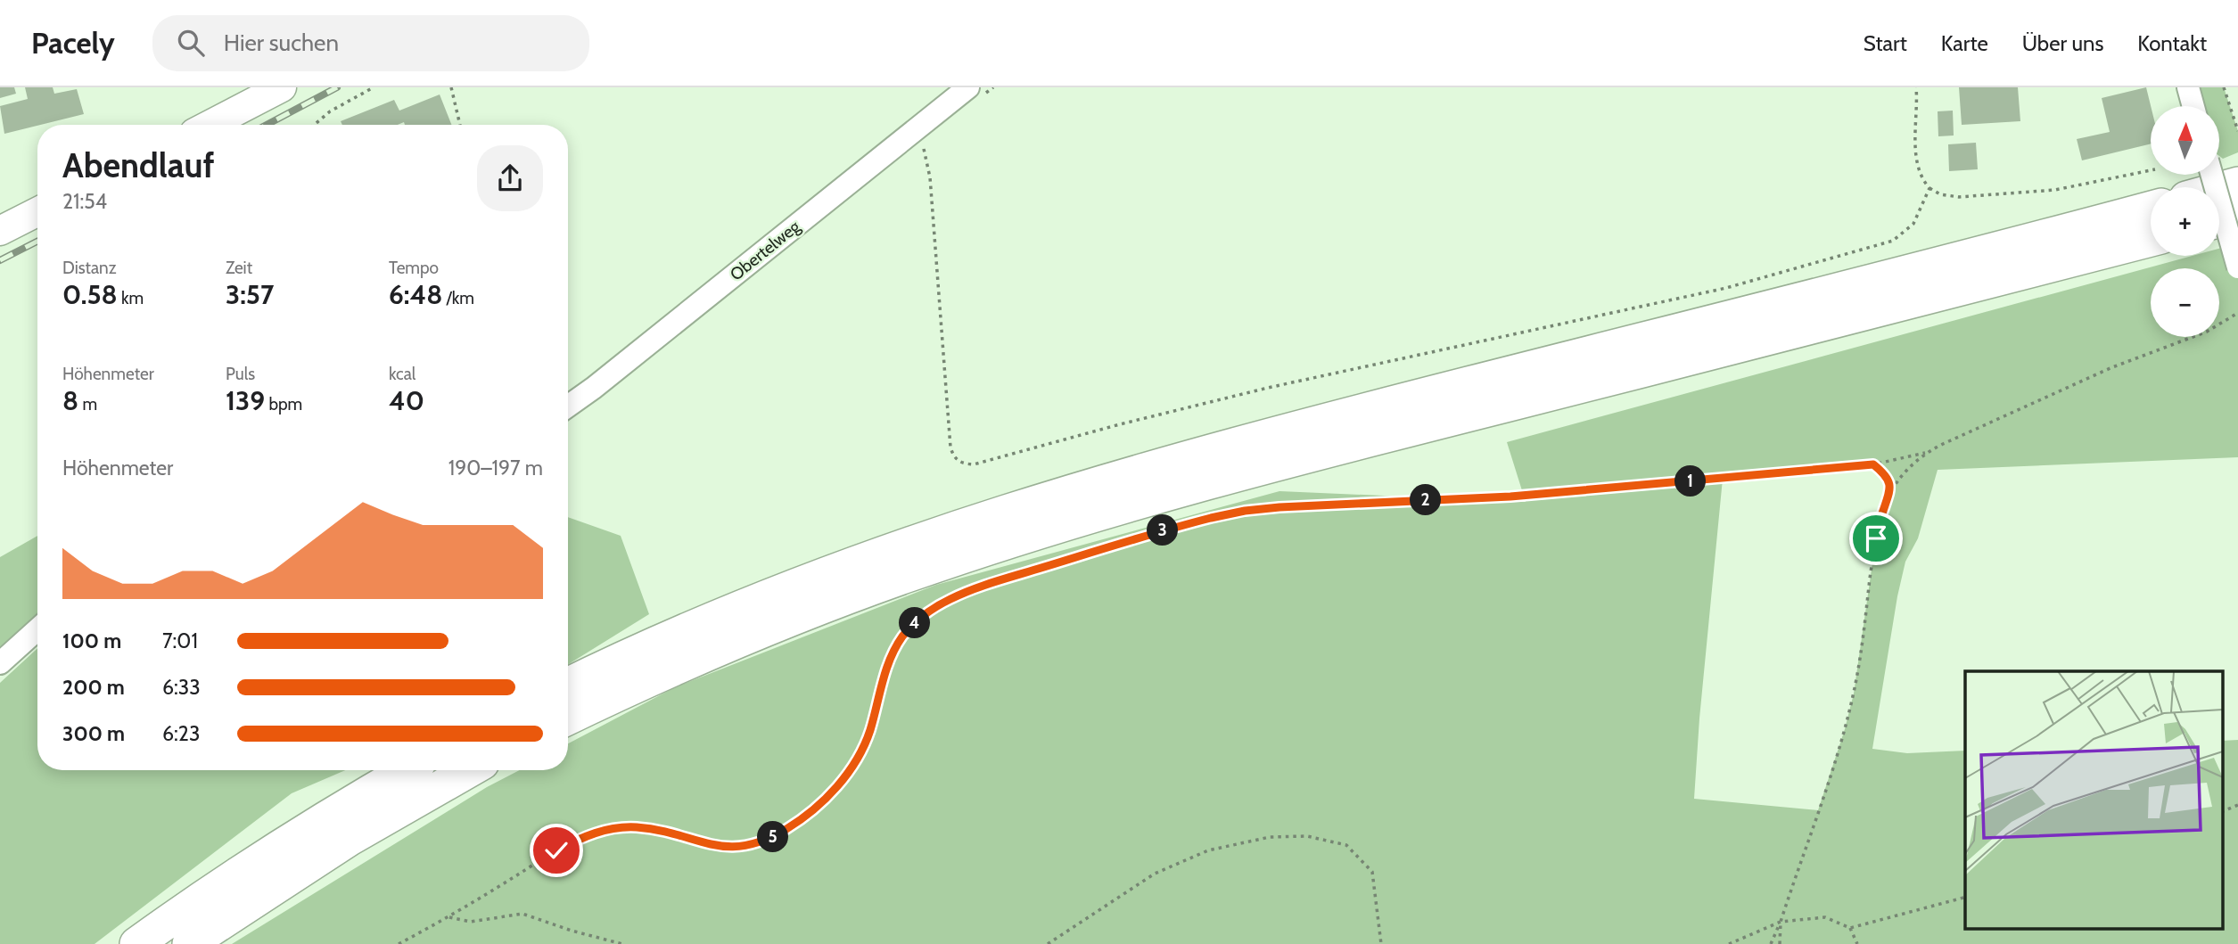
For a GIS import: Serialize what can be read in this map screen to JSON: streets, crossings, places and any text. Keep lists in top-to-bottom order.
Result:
{
  "streets": {
    "street": ["Obertelweg"]
  },
  "north": "top",
  "page": {
    "header": "Pacely",
    "search": "Hier suchen",
    "nav": [
      "Start",
      "Karte",
      "Über uns",
      "Kontakt"
    ],
    "map_buttons": ["+", "−"],
    "heading": ["Abendlauf", "21:54"],
    "stats": [
      ["Distanz", "0.58 km"],
      ["Zeit", "3:57"],
      ["Tempo", "6:48 /km"],
      ["Höhenmeter", "8 m"],
      ["Puls", "139 bpm"],
      ["kcal", "40"]
    ],
    "chart": ["Höhenmeter", "190–197 m"],
    "pins": [
      "1",
      "2",
      "3",
      "4",
      "5"
    ],
    "list": [
      {
        "name": "100 m",
        "note": "7:01"
      },
      {
        "name": "200 m",
        "note": "6:33"
      },
      {
        "name": "300 m",
        "note": "6:23"
      }
    ]
  }
}
